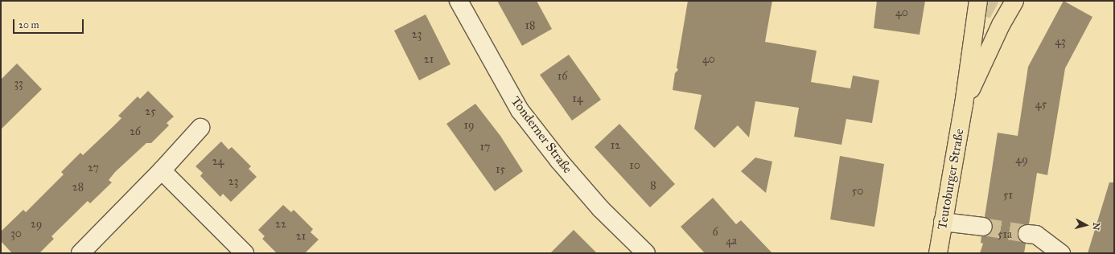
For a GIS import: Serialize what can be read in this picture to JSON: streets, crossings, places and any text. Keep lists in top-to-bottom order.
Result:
{
  "streets": {
    "main road": ["Teutoburger Straße"],
    "street": ["Tonderner Straße"]
  },
  "house_numbers": [
    "40",
    "18",
    "23",
    "43",
    "21",
    "40",
    "16",
    "33",
    "14",
    "45",
    "25",
    "19",
    "26",
    "12",
    "17",
    "49",
    "24",
    "10",
    "27",
    "15",
    "23",
    "8",
    "28",
    "50",
    "51",
    "29",
    "22",
    "6",
    "30",
    "51a",
    "21",
    "4a"
  ],
  "scale_bar": "20 m",
  "north": "right"
}
